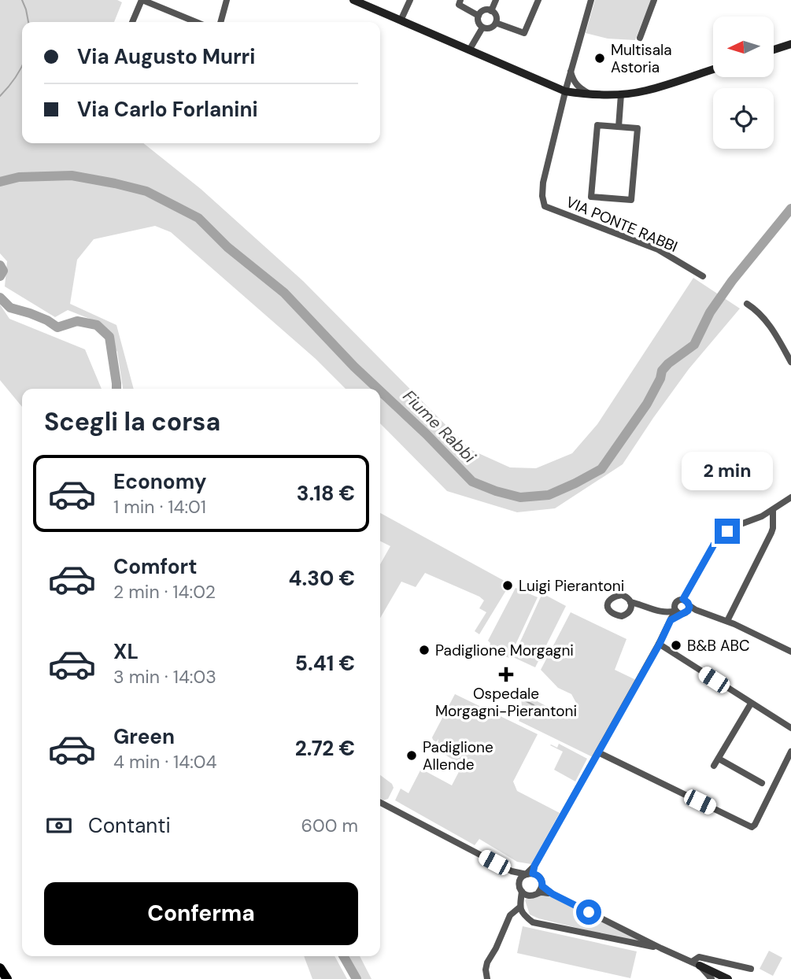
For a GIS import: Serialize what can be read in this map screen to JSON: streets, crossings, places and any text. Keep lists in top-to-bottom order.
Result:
{
  "streets": {
    "street": ["VIA PONTE RABBI"]
  },
  "water": ["Fiume Rabbi"],
  "places": {
    "other": [
      "Multisala Astoria",
      "Luigi Pierantoni",
      "B&B ABC",
      "Padiglione Morgagni",
      "Padiglione Allende"
    ],
    "health": ["Ospedale Morgagni-Pierantoni"]
  },
  "north": "left",
  "page": {
    "banner": ["Via Augusto Murri", "Via Carlo Forlanini"],
    "heading": "Scegli la corsa",
    "bubble": "2 min",
    "list": [
      {
        "name": "Economy",
        "note": "1 min · 14:01",
        "value": "3.18 €"
      },
      {
        "name": "Comfort",
        "note": "2 min · 14:02",
        "value": "4.30 €"
      },
      {
        "name": "XL",
        "note": "3 min · 14:03",
        "value": "5.41 €"
      },
      {
        "name": "Green",
        "note": "4 min · 14:04",
        "value": "2.72 €"
      }
    ],
    "pay": ["Contanti", "600 m"],
    "buttons": "Conferma"
  }
}
